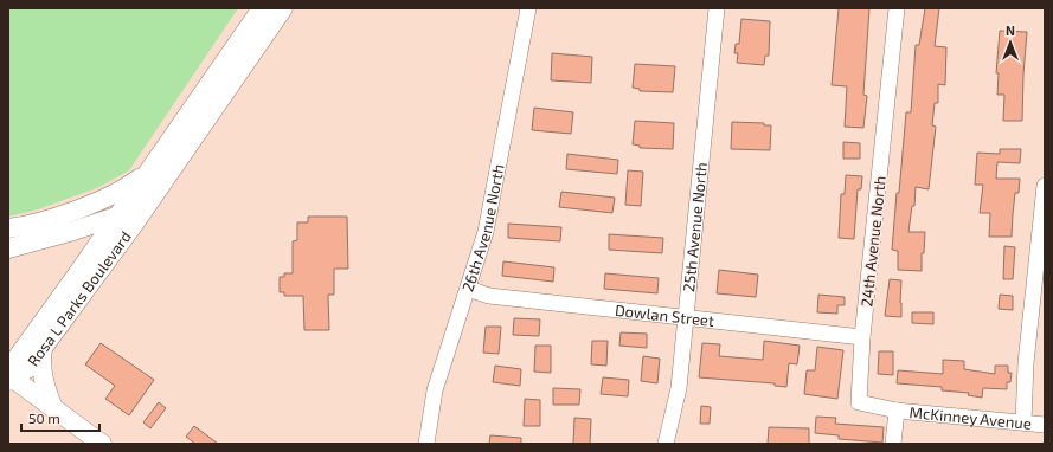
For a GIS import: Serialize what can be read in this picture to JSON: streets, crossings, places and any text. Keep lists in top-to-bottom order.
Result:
{
  "streets": {
    "main road": ["Rosa L Parks Boulevard"],
    "street": [
      "26th Avenue North",
      "25th Avenue North",
      "24th Avenue North",
      "Dowlan Street",
      "McKinney Avenue"
    ]
  },
  "crossings": [
    ["26th Avenue North", "Dowlan Street"],
    ["25th Avenue North", "Dowlan Street"],
    ["24th Avenue North", "Dowlan Street"],
    ["24th Avenue North", "McKinney Avenue"]
  ],
  "scale_bar": "50 m",
  "north": "top"
}
